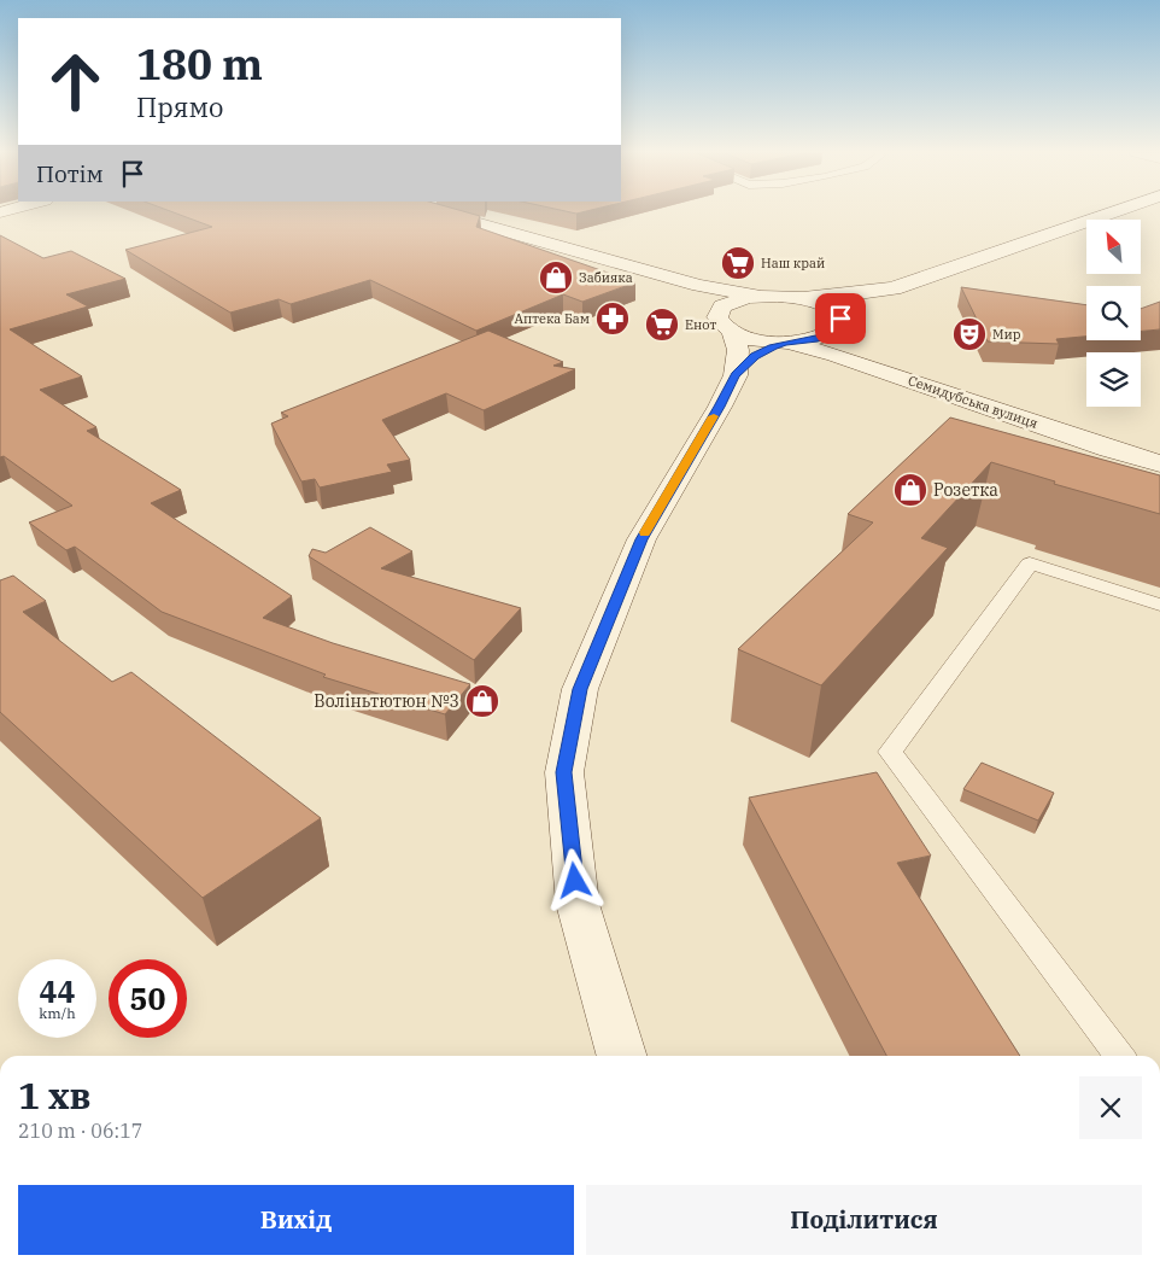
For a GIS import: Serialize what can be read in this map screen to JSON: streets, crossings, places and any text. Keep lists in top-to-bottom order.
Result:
{
  "streets": {
    "main road": ["Семидубська вулиця"]
  },
  "places": {
    "supermarket": ["Наш край", "Енот"],
    "shop": ["Забияка", "Розетка", "Воліньтютюн №3"],
    "pharmacy": ["Аптека Бам"],
    "theatre": ["Мир"]
  },
  "north": "top left",
  "page": {
    "turn": ["180 m", "Прямо"],
    "then": "Потім",
    "speed": "44 km/h",
    "limit": "50",
    "heading": ["1 хв", "210 m · 06:17"],
    "buttons": ["Вихід", "Поділитися"]
  }
}
